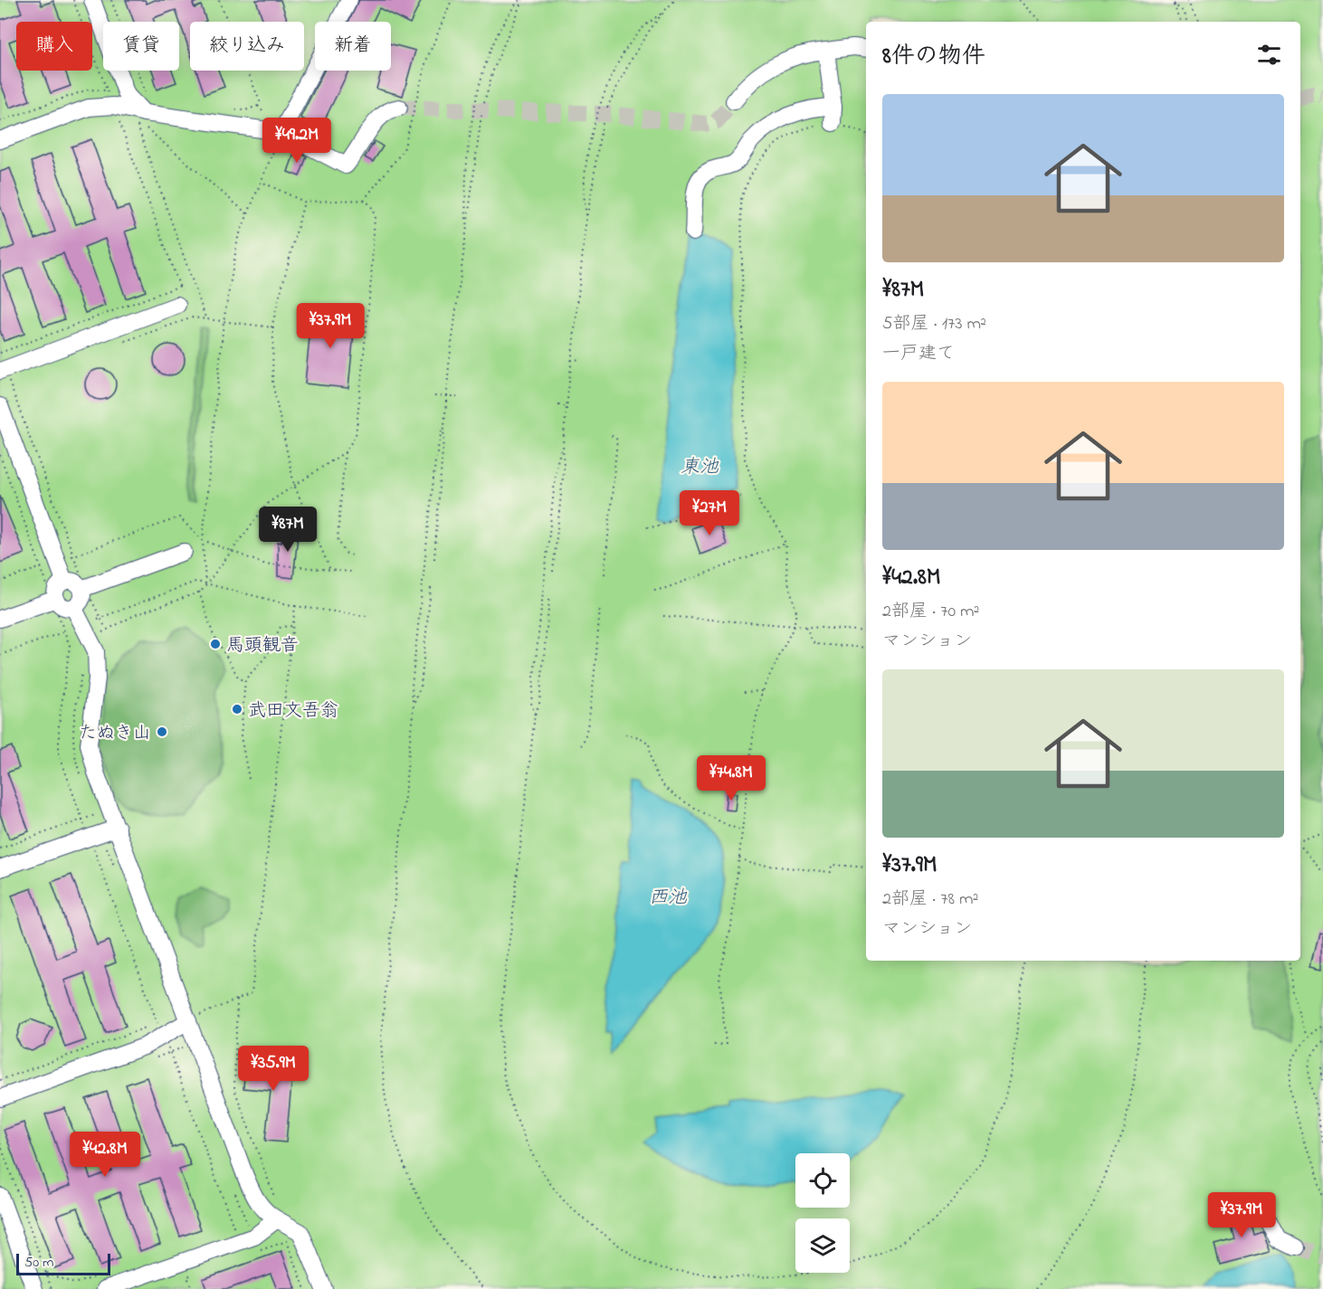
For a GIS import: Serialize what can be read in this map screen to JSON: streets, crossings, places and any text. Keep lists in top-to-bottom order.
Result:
{
  "water": ["東池", "西池"],
  "places": ["馬頭観音", "武田文吾翁", "たぬき山"],
  "scale_bar": "50 m",
  "page": {
    "chip": [
      "購入",
      "賃貸",
      "絞り込み",
      "新着"
    ],
    "heading": "8件の物件",
    "list": [
      {
        "name": "¥87M",
        "note": "5部屋 · 173 m² · 一戸建て"
      },
      {
        "name": "¥42.8M",
        "note": "2部屋 · 70 m² · マンション"
      },
      {
        "name": "¥37.9M",
        "note": "2部屋 · 78 m² · マンション"
      }
    ],
    "price": [
      "¥49.2M",
      "¥37.9M",
      "¥27M",
      "¥87M",
      "¥74.8M",
      "¥35.9M",
      "¥42.8M",
      "¥37.9M"
    ],
    "scale": "50 m"
  }
}
